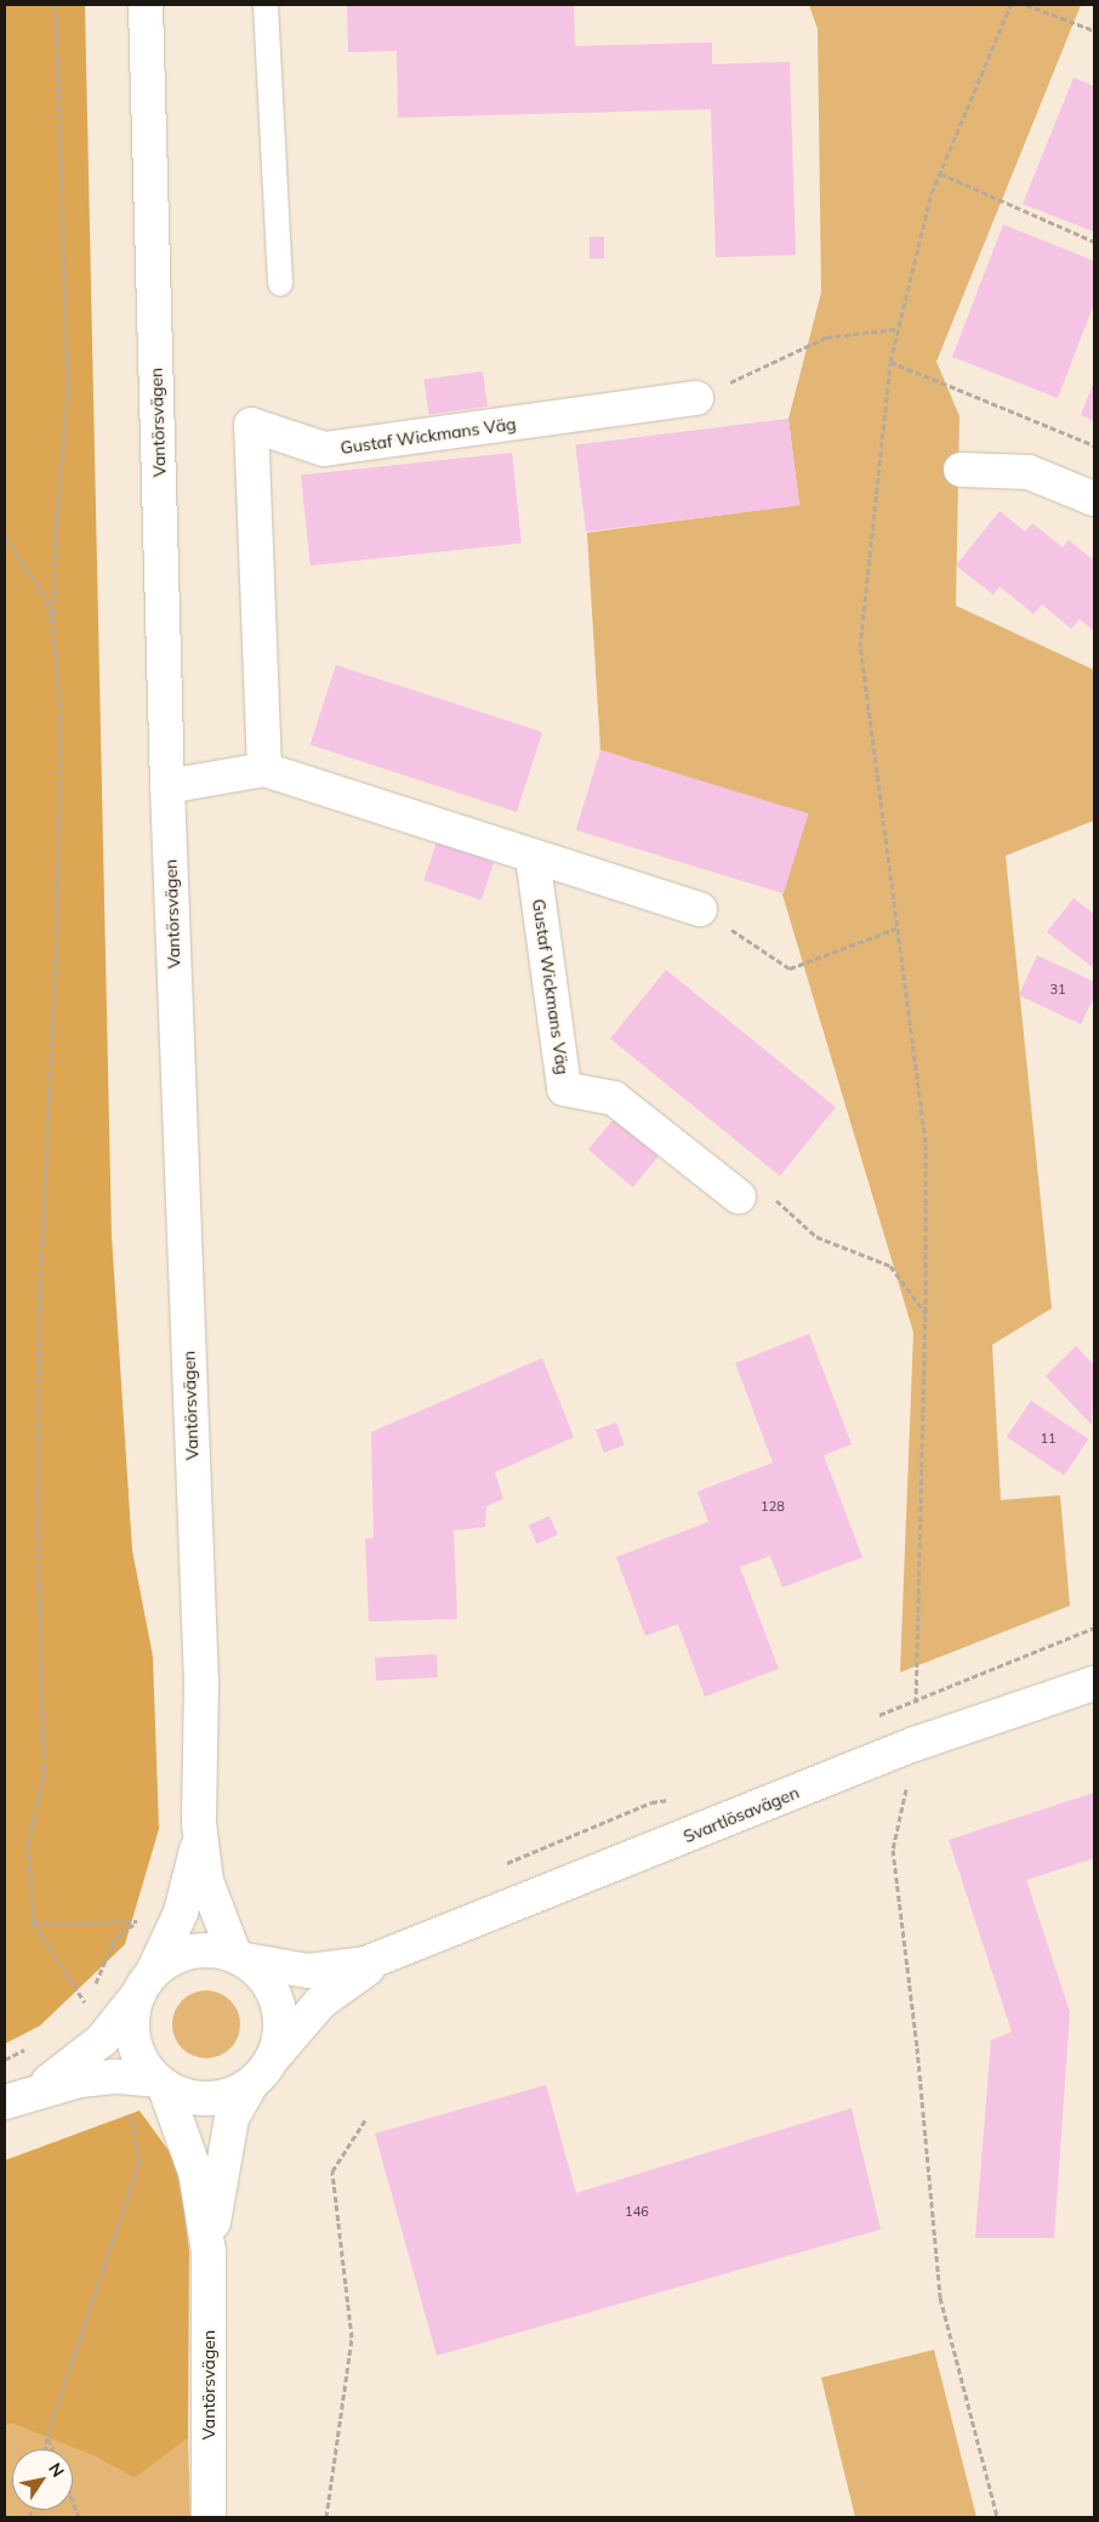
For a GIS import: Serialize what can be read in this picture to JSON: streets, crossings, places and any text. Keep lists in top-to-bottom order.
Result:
{
  "streets": {
    "street": ["Vantörsvägen", "Gustaf Wickmans Väg", "Svartlösavägen"]
  },
  "crossings": [
    ["Vantörsvägen", "Svartlösavägen"]
  ],
  "house_numbers": [
    "31",
    "11",
    "128",
    "146"
  ],
  "north": "top right"
}
